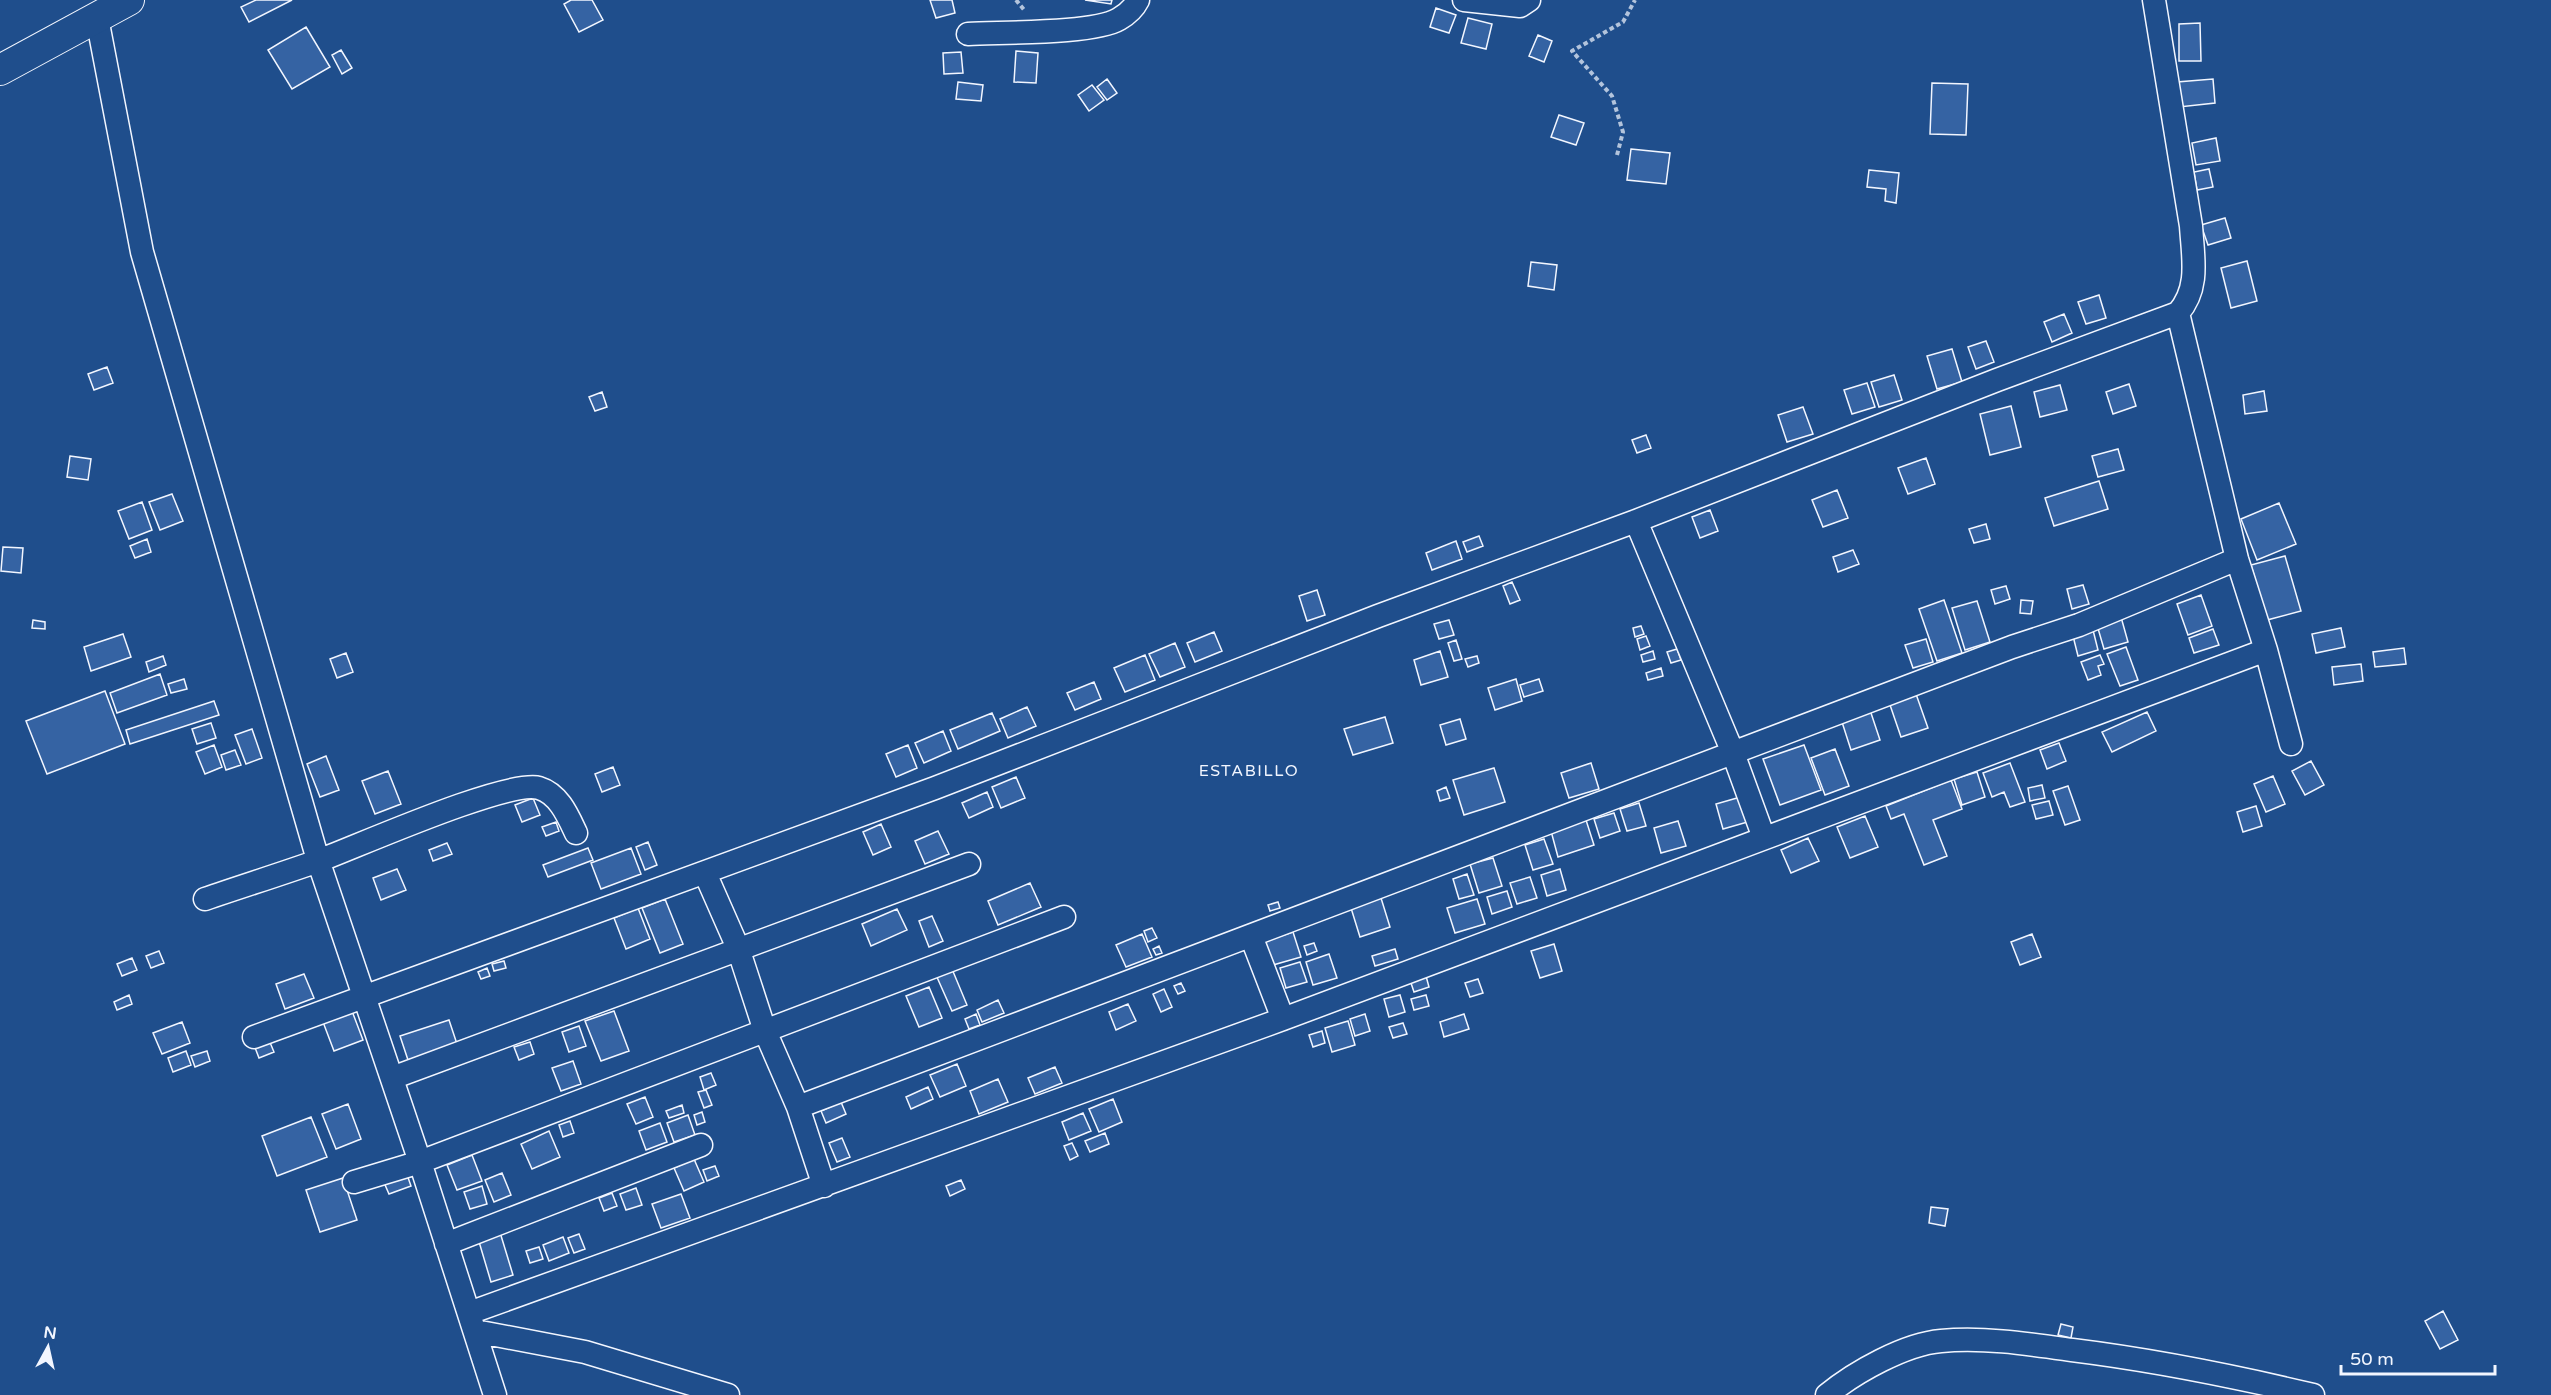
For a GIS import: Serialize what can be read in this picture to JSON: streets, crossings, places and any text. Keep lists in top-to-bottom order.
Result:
{
  "districts": ["ESTABILLO"],
  "scale_bar": "50 m",
  "north": "top"
}
